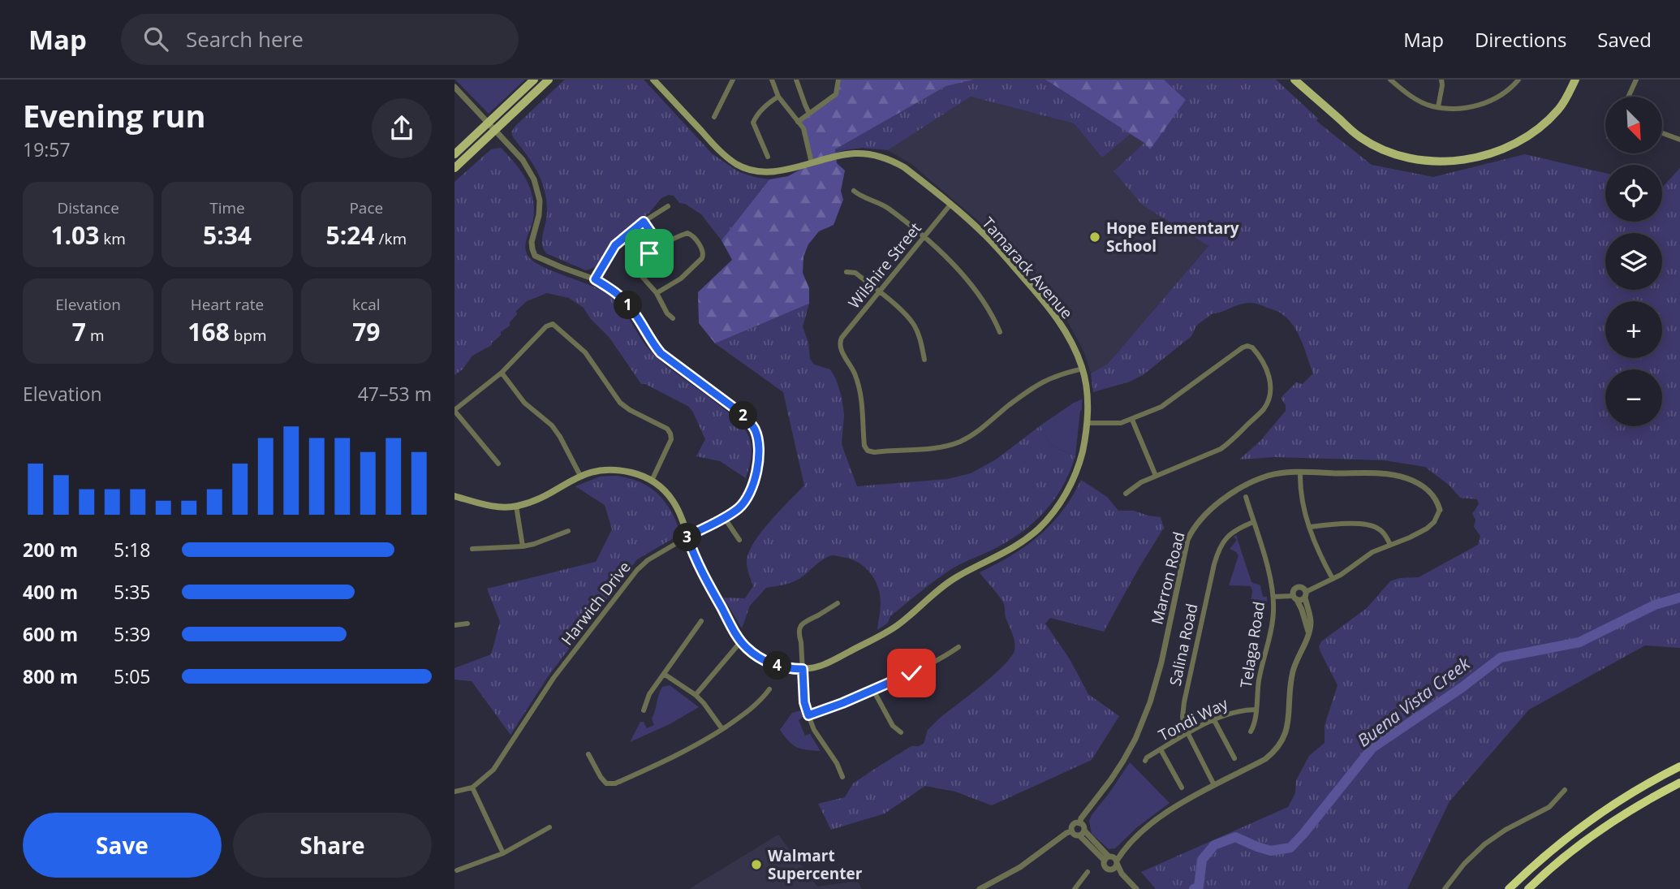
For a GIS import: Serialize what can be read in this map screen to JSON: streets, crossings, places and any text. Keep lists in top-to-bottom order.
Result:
{
  "streets": {
    "main road": ["Tamarack Avenue"],
    "street": [
      "Wilshire Street",
      "Marron Road",
      "Harwich Drive",
      "Salina Road",
      "Telaga Road",
      "Tondi Way"
    ]
  },
  "crossings": [
    ["Wilshire Street", "Tamarack Avenue"],
    ["Tamarack Avenue", "Harwich Drive"],
    ["Salina Road", "Telaga Road"],
    ["Salina Road", "Tondi Way"],
    ["Telaga Road", "Tondi Way"]
  ],
  "water": ["Buena Vista Creek"],
  "places": ["Hope Elementary School", "Walmart Supercenter"],
  "north": "bottom right",
  "page": {
    "header": "Map",
    "search": "Search here",
    "nav": ["Map", "Directions", "Saved"],
    "heading": ["Evening run", "19:57"],
    "map_buttons": ["+", "−"],
    "stats": [
      ["Distance", "1.03 km"],
      ["Time", "5:34"],
      ["Pace", "5:24 /km"],
      ["Elevation", "7 m"],
      ["Heart rate", "168 bpm"],
      ["kcal", "79"]
    ],
    "pins": [
      "1",
      "2",
      "3",
      "4"
    ],
    "chart": ["Elevation", "47–53 m"],
    "list": [
      {
        "name": "200 m",
        "note": "5:18"
      },
      {
        "name": "400 m",
        "note": "5:35"
      },
      {
        "name": "600 m",
        "note": "5:39"
      },
      {
        "name": "800 m",
        "note": "5:05"
      }
    ],
    "buttons": ["Save", "Share"]
  }
}
